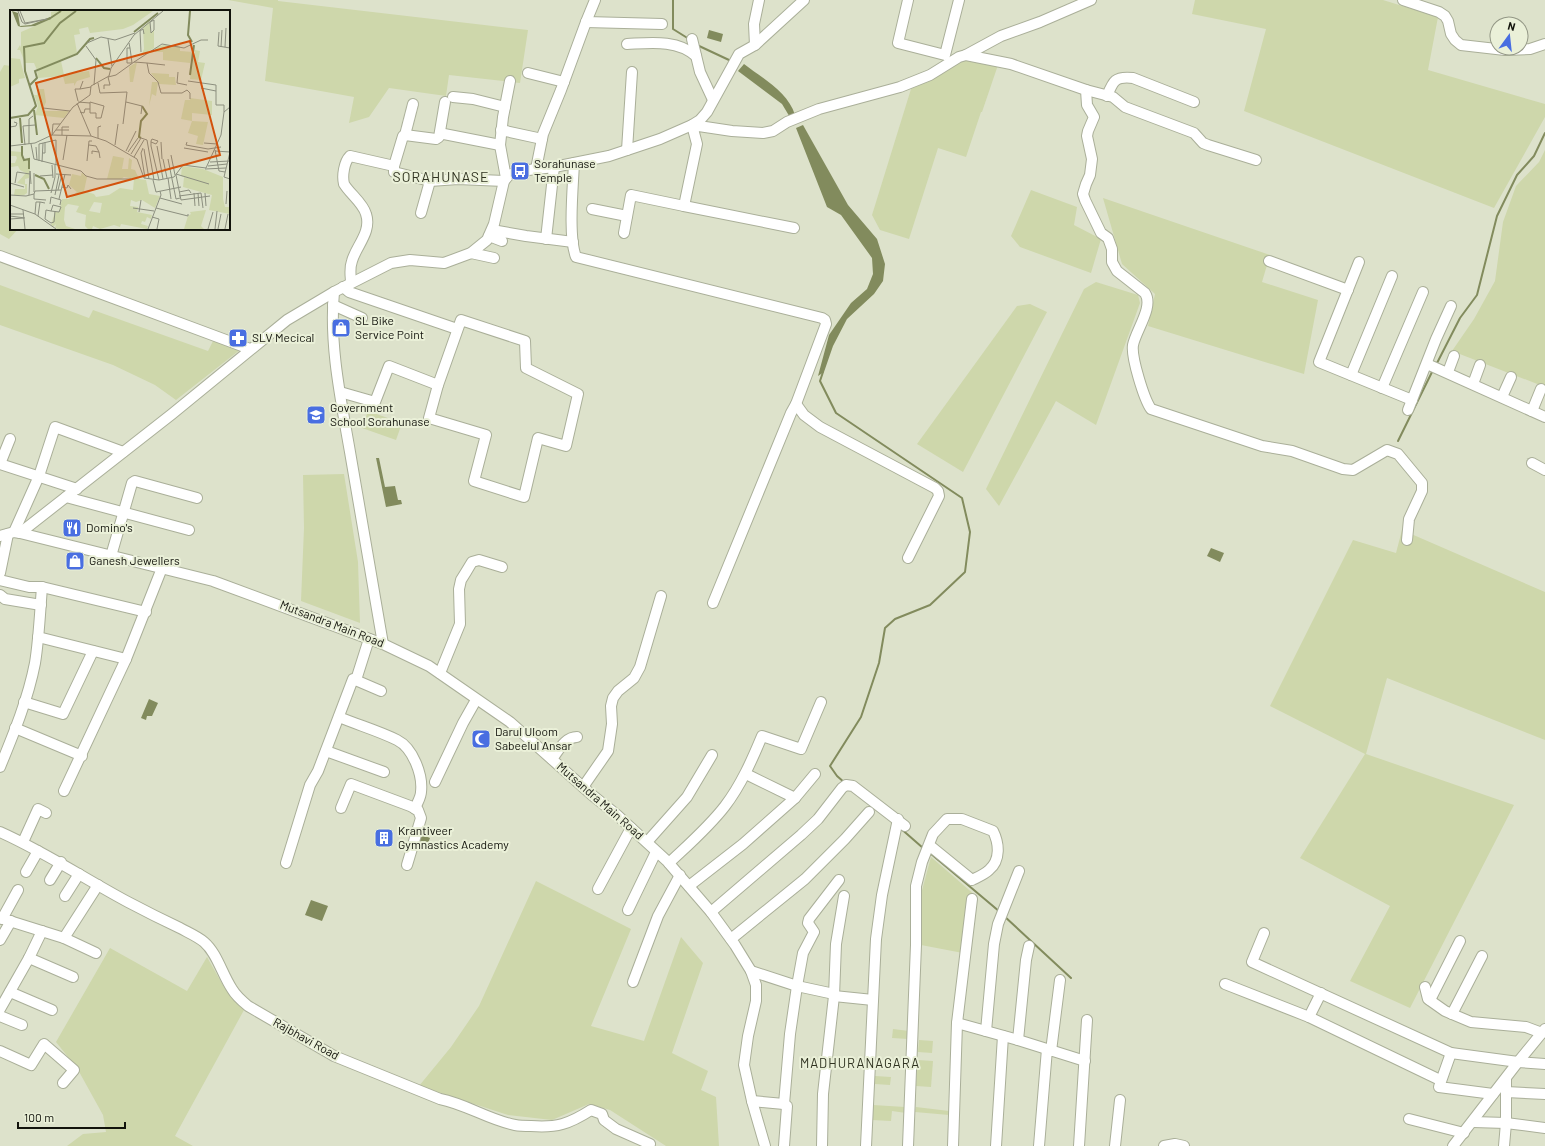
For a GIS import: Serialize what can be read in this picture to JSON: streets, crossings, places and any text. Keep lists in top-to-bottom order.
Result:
{
  "streets": {
    "street": ["Mutsandra Main Road", "Rajbhavi Road"]
  },
  "districts": ["SORAHUNASE", "MADHURANAGARA"],
  "places": {
    "bus stop": ["Sorahunase Temple"],
    "shop": ["SL Bike Service Point", "Ganesh Jewellers"],
    "pharmacy": ["SLV Mecical"],
    "school or university": ["Government School Sorahunase"],
    "restaurant": ["Domino's"],
    "mosque": ["Darul Uloom Sabeelul Ansar"],
    "building": ["Krantiveer Gymnastics Academy"]
  },
  "scale_bar": "100 m",
  "north": "top"
}
